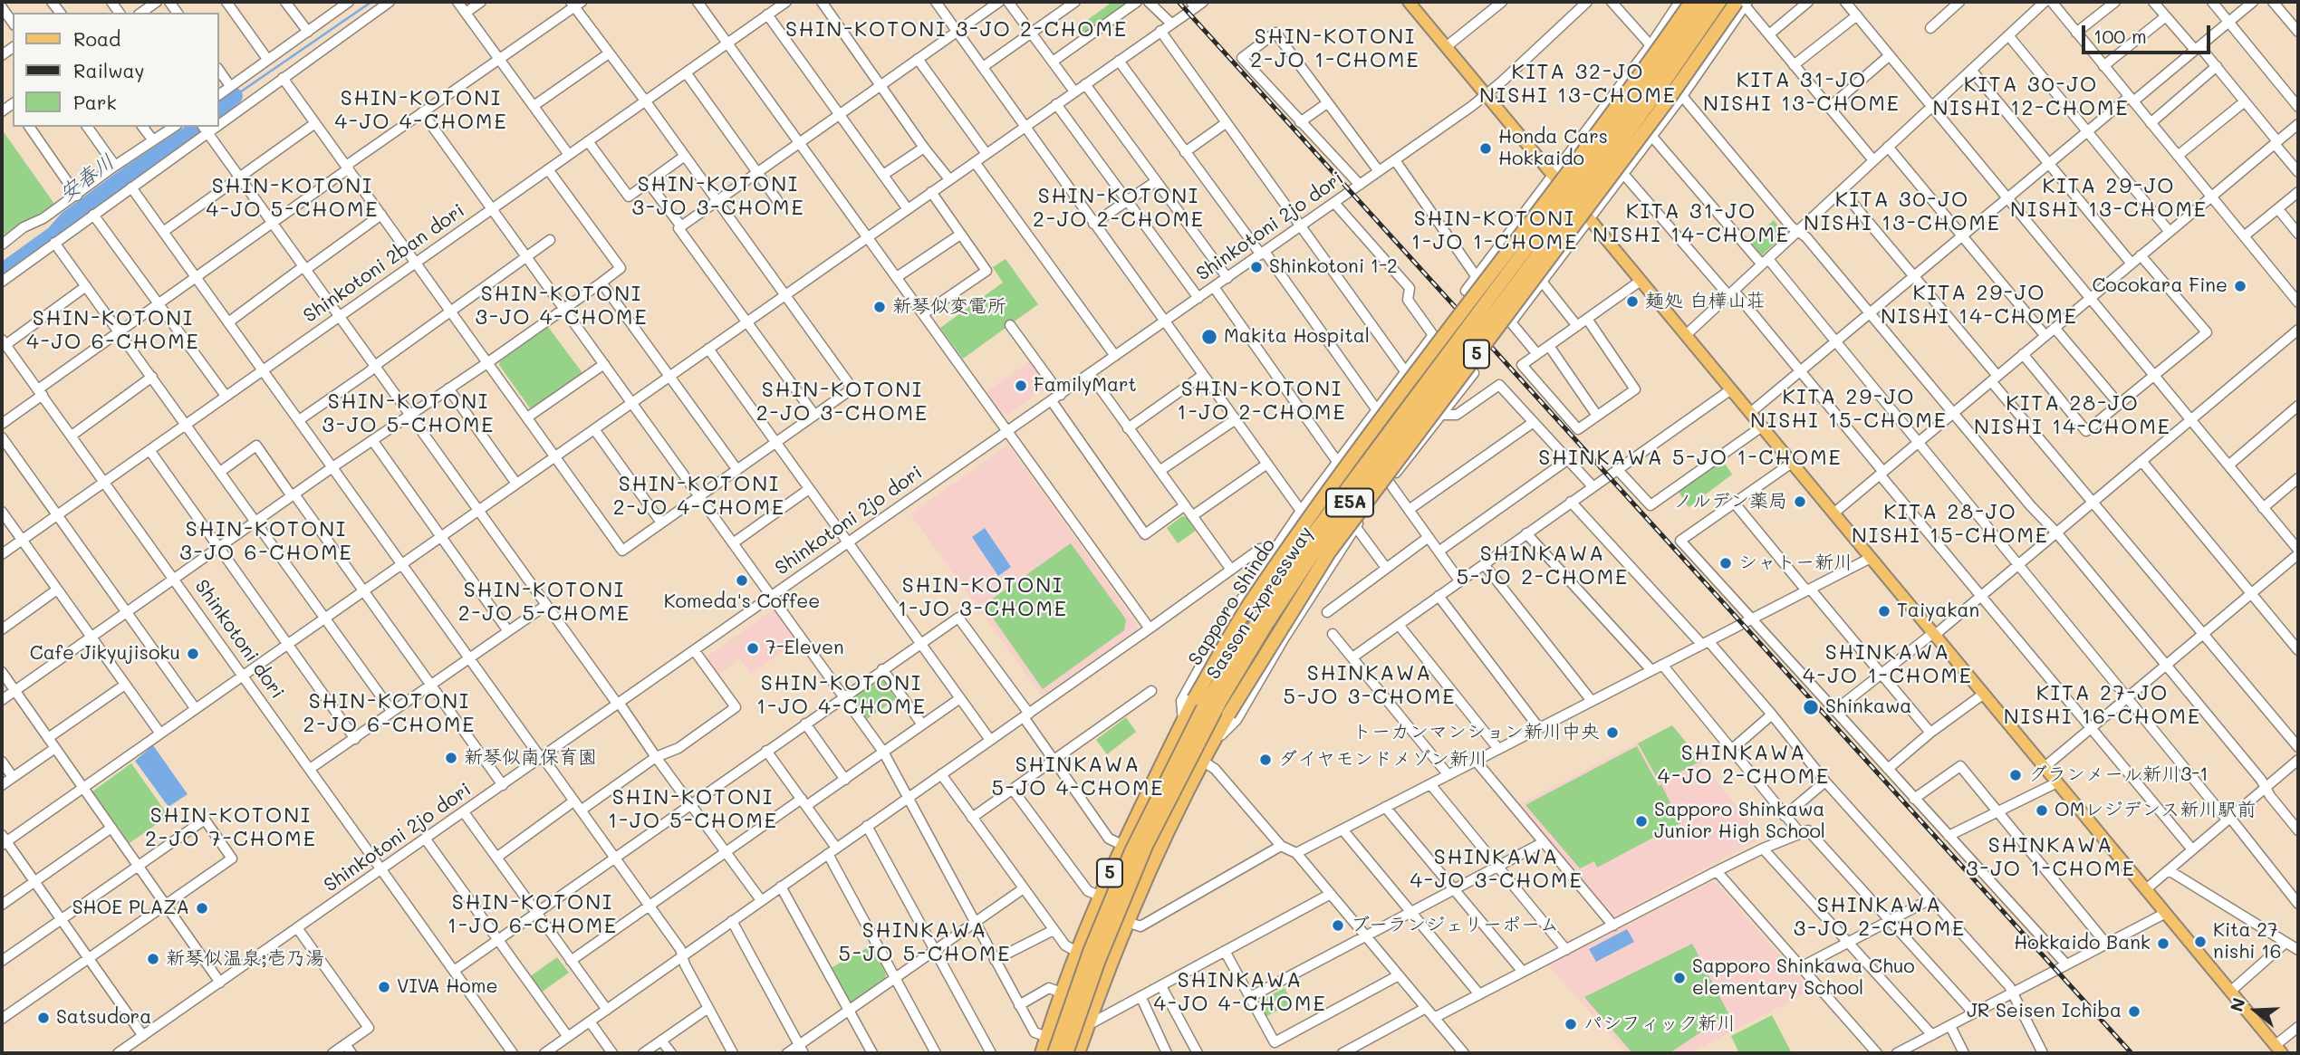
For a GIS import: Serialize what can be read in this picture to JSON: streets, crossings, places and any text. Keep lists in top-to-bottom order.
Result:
{
  "streets": {
    "highway": [
      "5",
      "E5A",
      "Sapporo Shindo",
      "Sasson Expressway"
    ],
    "street": ["Shinkotoni 2jo dori", "Shinkotoni 2ban dori", "Shinkotoni dori"]
  },
  "crossings": [
    ["Shinkotoni 2jo dori", "Shinkotoni dori"],
    ["Shinkotoni 2ban dori", "Shinkotoni dori"],
    ["Sapporo Shindo", "Sasson Expressway"]
  ],
  "districts": [
    "SHIN-KOTONI 3-JO 2-CHOME",
    "SHIN-KOTONI 2-JO 1-CHOME",
    "KITA 32-JO NISHI 13-CHOME",
    "KITA 31-JO NISHI 13-CHOME",
    "KITA 30-JO NISHI 12-CHOME",
    "SHIN-KOTONI 4-JO 4-CHOME",
    "SHIN-KOTONI 3-JO 3-CHOME",
    "SHIN-KOTONI 4-JO 5-CHOME",
    "KITA 29-JO NISHI 13-CHOME",
    "SHIN-KOTONI 2-JO 2-CHOME",
    "KITA 30-JO NISHI 13-CHOME",
    "KITA 31-JO NISHI 14-CHOME",
    "SHIN-KOTONI 1-JO 1-CHOME",
    "KITA 29-JO NISHI 14-CHOME",
    "SHIN-KOTONI 3-JO 4-CHOME",
    "SHIN-KOTONI 4-JO 6-CHOME",
    "SHIN-KOTONI 1-JO 2-CHOME",
    "SHIN-KOTONI 2-JO 3-CHOME",
    "KITA 29-JO NISHI 15-CHOME",
    "SHIN-KOTONI 3-JO 5-CHOME",
    "KITA 28-JO NISHI 14-CHOME",
    "SHINKAWA 5-JO 1-CHOME",
    "SHIN-KOTONI 2-JO 4-CHOME",
    "KITA 28-JO NISHI 15-CHOME",
    "SHIN-KOTONI 3-JO 6-CHOME",
    "SHINKAWA 5-JO 2-CHOME",
    "SHIN-KOTONI 1-JO 3-CHOME",
    "SHIN-KOTONI 2-JO 5-CHOME",
    "SHINKAWA 4-JO 1-CHOME",
    "SHINKAWA 5-JO 3-CHOME",
    "SHIN-KOTONI 1-JO 4-CHOME",
    "KITA 27-JO NISHI 16-CHOME",
    "SHIN-KOTONI 2-JO 6-CHOME",
    "SHINKAWA 4-JO 2-CHOME",
    "SHINKAWA 5-JO 4-CHOME",
    "SHIN-KOTONI 1-JO 5-CHOME",
    "SHIN-KOTONI 2-JO 7-CHOME",
    "SHINKAWA 3-JO 1-CHOME",
    "SHINKAWA 4-JO 3-CHOME",
    "SHIN-KOTONI 1-JO 6-CHOME",
    "SHINKAWA 3-JO 2-CHOME",
    "SHINKAWA 5-JO 5-CHOME",
    "SHINKAWA 4-JO 4-CHOME"
  ],
  "water": ["安春川"],
  "places": [
    "Honda Cars Hokkaido",
    "Shinkotoni 1-2",
    "Cocokara Fine",
    "麺処 白樺山荘",
    "新琴似変電所",
    "Makita Hospital",
    "FamilyMart",
    "ノルデン薬局",
    "シャトー新川",
    "Komeda's Coffee",
    "Taiyakan",
    "7-Eleven",
    "Cafe Jikyujisoku",
    "Shinkawa",
    "トーカンマンション新川中央",
    "新琴似南保育園",
    "ダイヤモンドメゾン新川",
    "グランメール新川3-1",
    "OMレジデンス新川駅前",
    "Sapporo Shinkawa Junior High School",
    "SHOE PLAZA",
    "ブーランジェリーポーム",
    "Kita 27 nishi 16",
    "Hokkaido Bank",
    "新琴似温泉;壱乃湯",
    "Sapporo Shinkawa Chuo elementary School",
    "VIVA Home",
    "JR Seisen Ichiba",
    "Satsudora",
    "パシフィック新川"
  ],
  "legend": ["Road", "Railway", "Park"],
  "scale_bar": "100 m",
  "north": "left"
}
